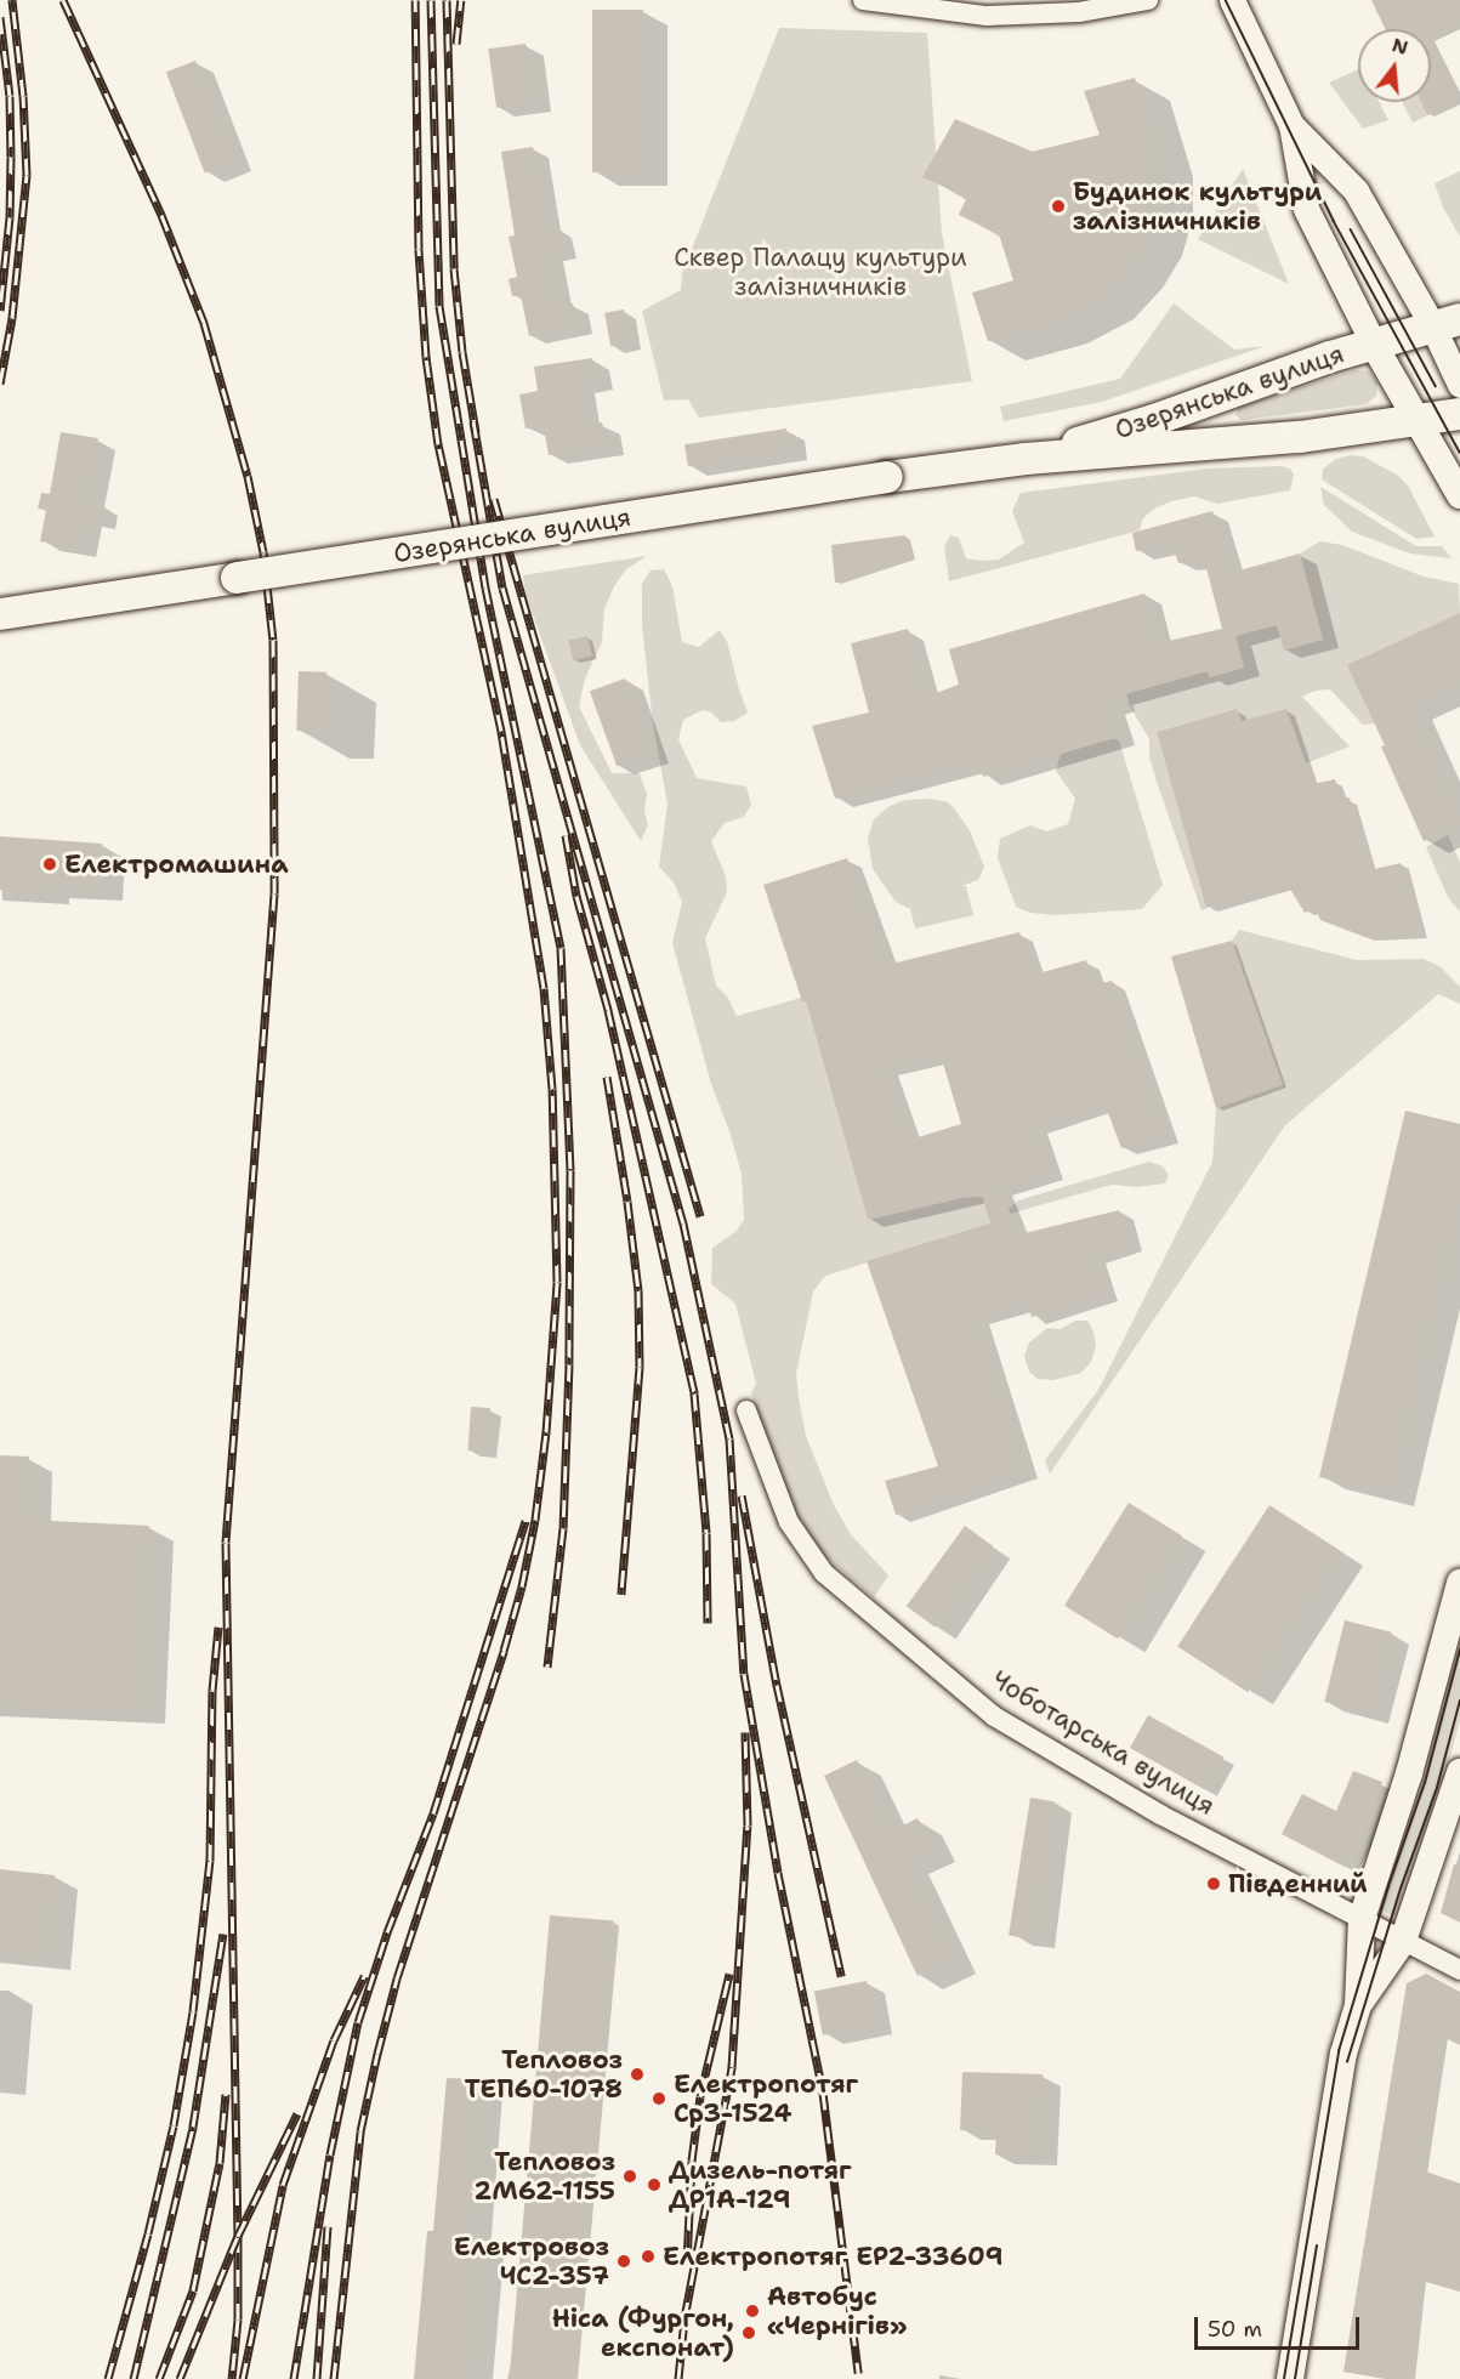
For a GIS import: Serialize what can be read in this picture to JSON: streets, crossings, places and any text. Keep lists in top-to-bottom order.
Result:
{
  "streets": {
    "main road": ["Озерянська вулиця"],
    "street": ["Чоботарська вулиця"]
  },
  "parks": ["Сквер Палацу культури залізничників"],
  "places": [
    "Будинок культури залізничників",
    "Електромашина",
    "Південний",
    "Тепловоз ТЕП60-1078",
    "Електропотяг Ср3-1524",
    "Тепловоз 2М62-1155",
    "Дизель-потяг ДР1А-129",
    "Електропотяг ЕР2-33609",
    "Електровоз ЧС2-357",
    "Автобус «Чернігів»",
    "Ніса (Фургон, експонат)"
  ],
  "scale_bar": "50 m",
  "north": "top"
}
